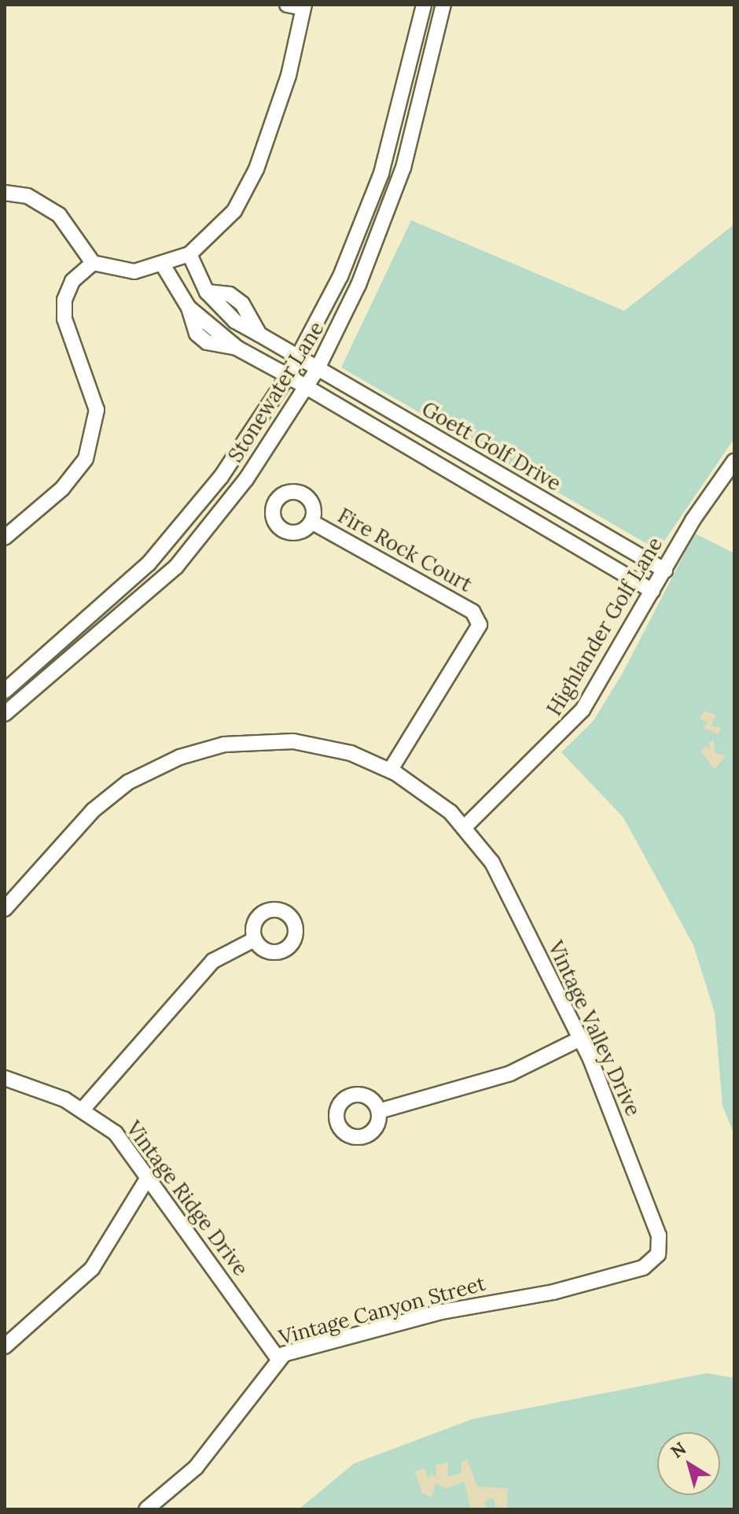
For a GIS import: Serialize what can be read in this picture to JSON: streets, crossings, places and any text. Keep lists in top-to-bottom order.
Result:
{
  "streets": {
    "street": [
      "Stonewater Lane",
      "Goett Golf Drive",
      "Fire Rock Court",
      "Highlander Golf Lane",
      "Vintage Valley Drive",
      "Vintage Ridge Drive",
      "Vintage Canyon Street"
    ]
  },
  "crossings": [
    ["Stonewater Lane", "Goett Golf Drive"],
    ["Goett Golf Drive", "Highlander Golf Lane"],
    ["Fire Rock Court", "Vintage Valley Drive"],
    ["Highlander Golf Lane", "Vintage Valley Drive"],
    ["Vintage Valley Drive", "Vintage Canyon Street"],
    ["Vintage Ridge Drive", "Vintage Canyon Street"]
  ],
  "north": "top left"
}
